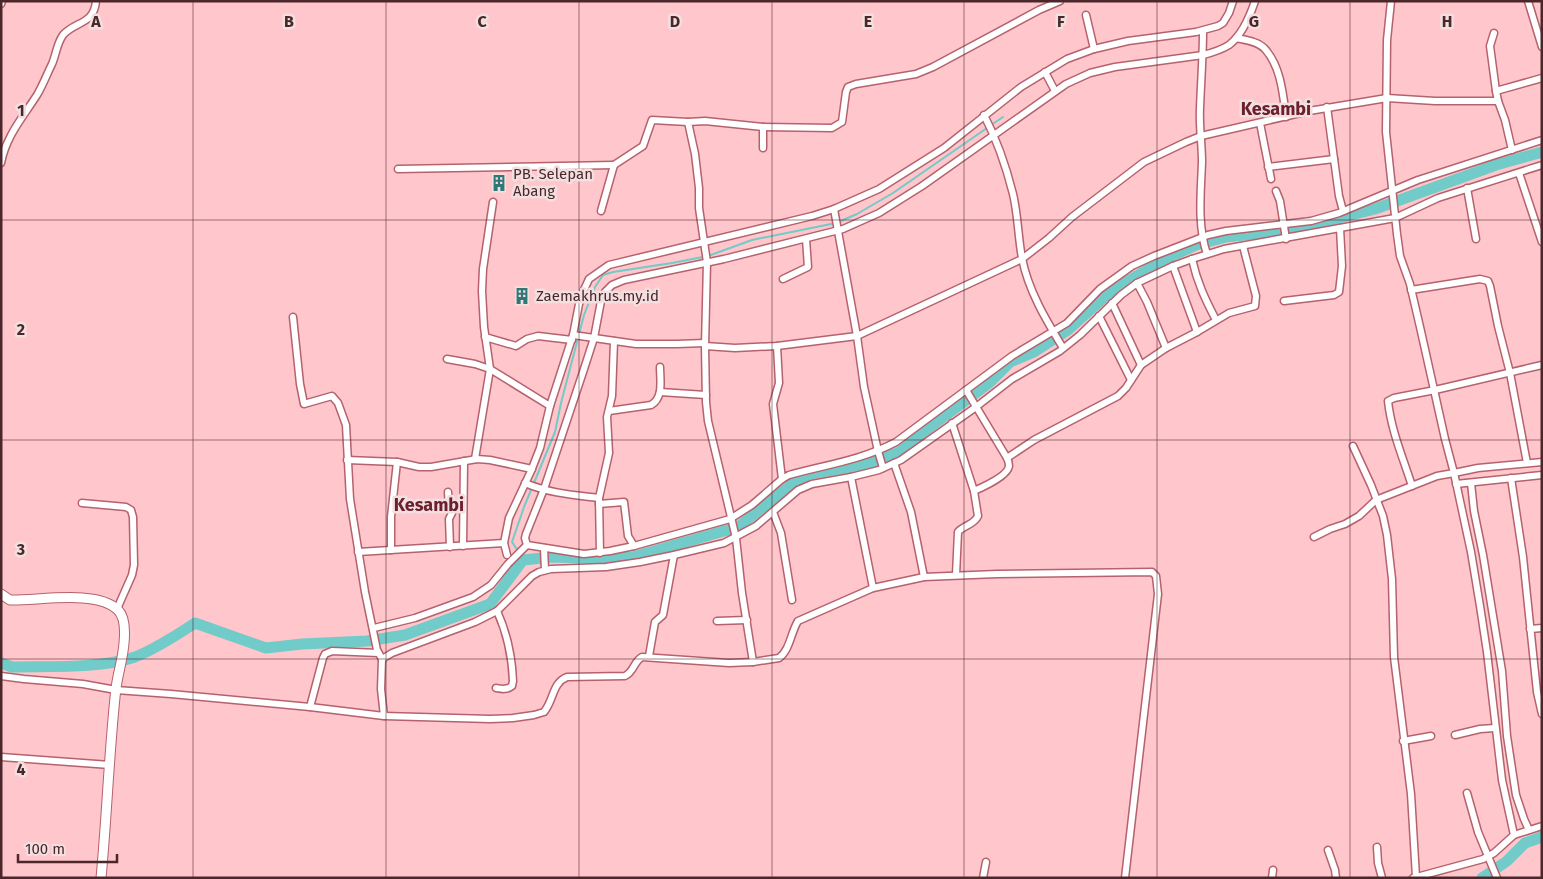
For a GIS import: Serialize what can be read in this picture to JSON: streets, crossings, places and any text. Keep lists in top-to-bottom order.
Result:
{
  "districts": ["Kesambi", "Kesambi"],
  "places": {
    "building": ["PB. Selepan Abang", "Zaemakhrus.my.id"]
  },
  "scale_bar": "100 m",
  "grid": {
    "columns": [
      "A",
      "B",
      "C",
      "D",
      "E",
      "F",
      "G",
      "H"
    ],
    "rows": [
      "1",
      "2",
      "3",
      "4"
    ]
  }
}
